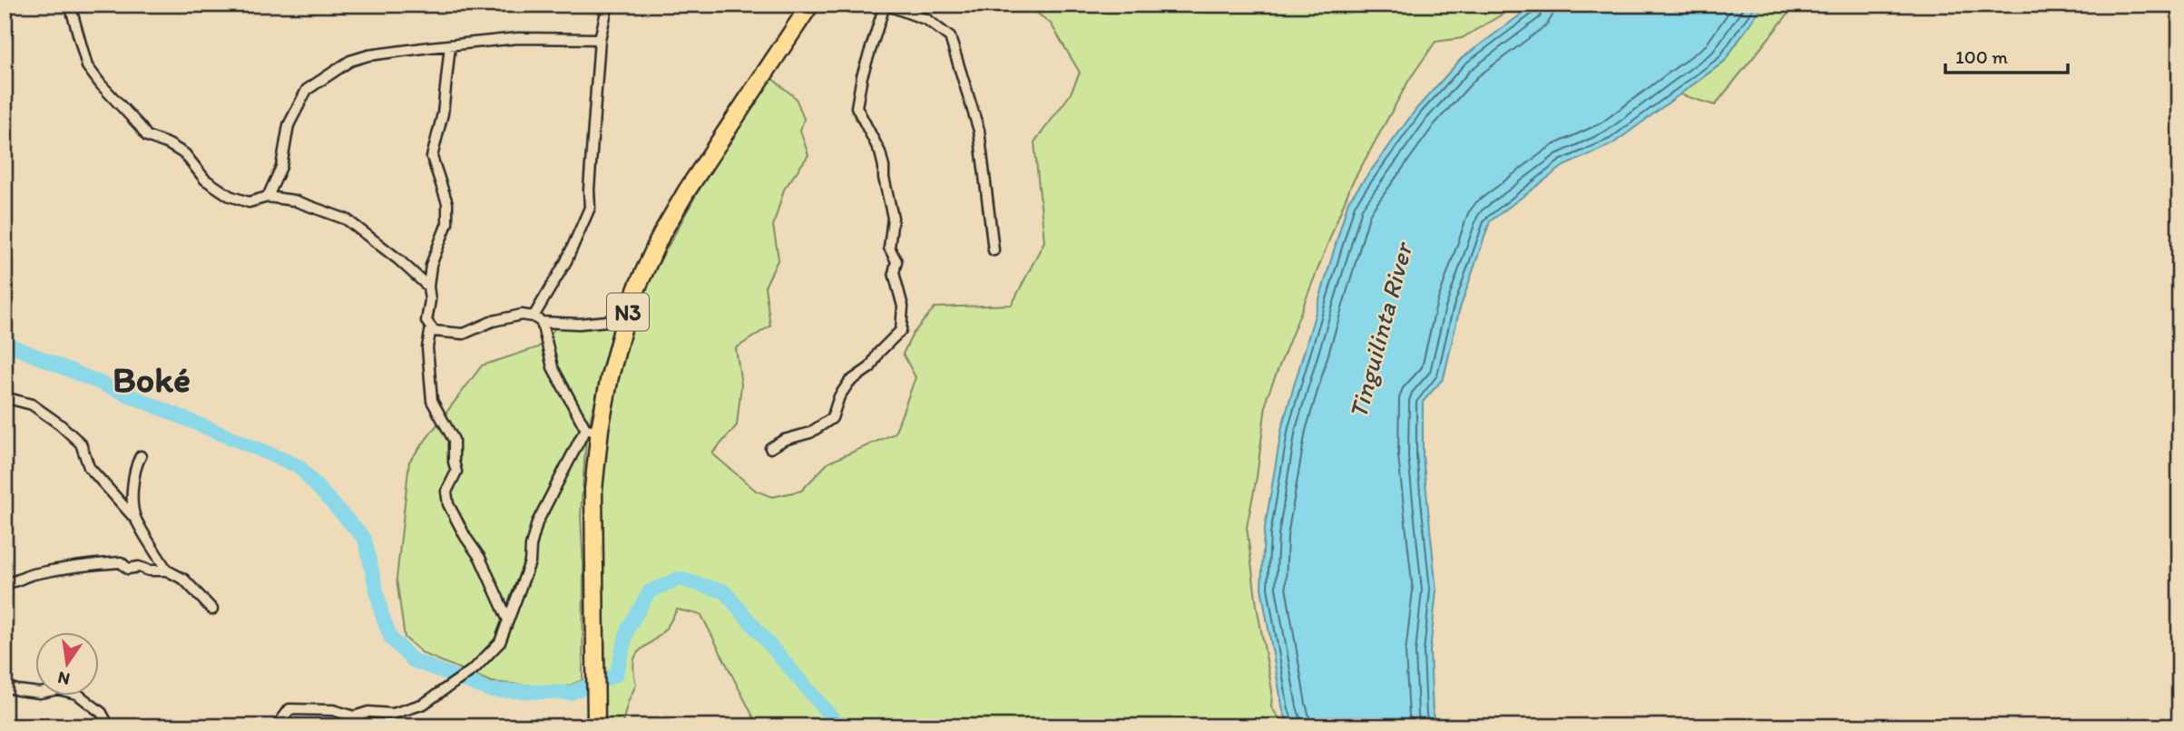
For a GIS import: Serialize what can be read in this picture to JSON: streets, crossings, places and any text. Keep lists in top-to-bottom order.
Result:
{
  "streets": {
    "highway": ["N3"]
  },
  "districts": ["Boké"],
  "water": ["Tinguilinta River"],
  "scale_bar": "100 m",
  "north": "bottom"
}
